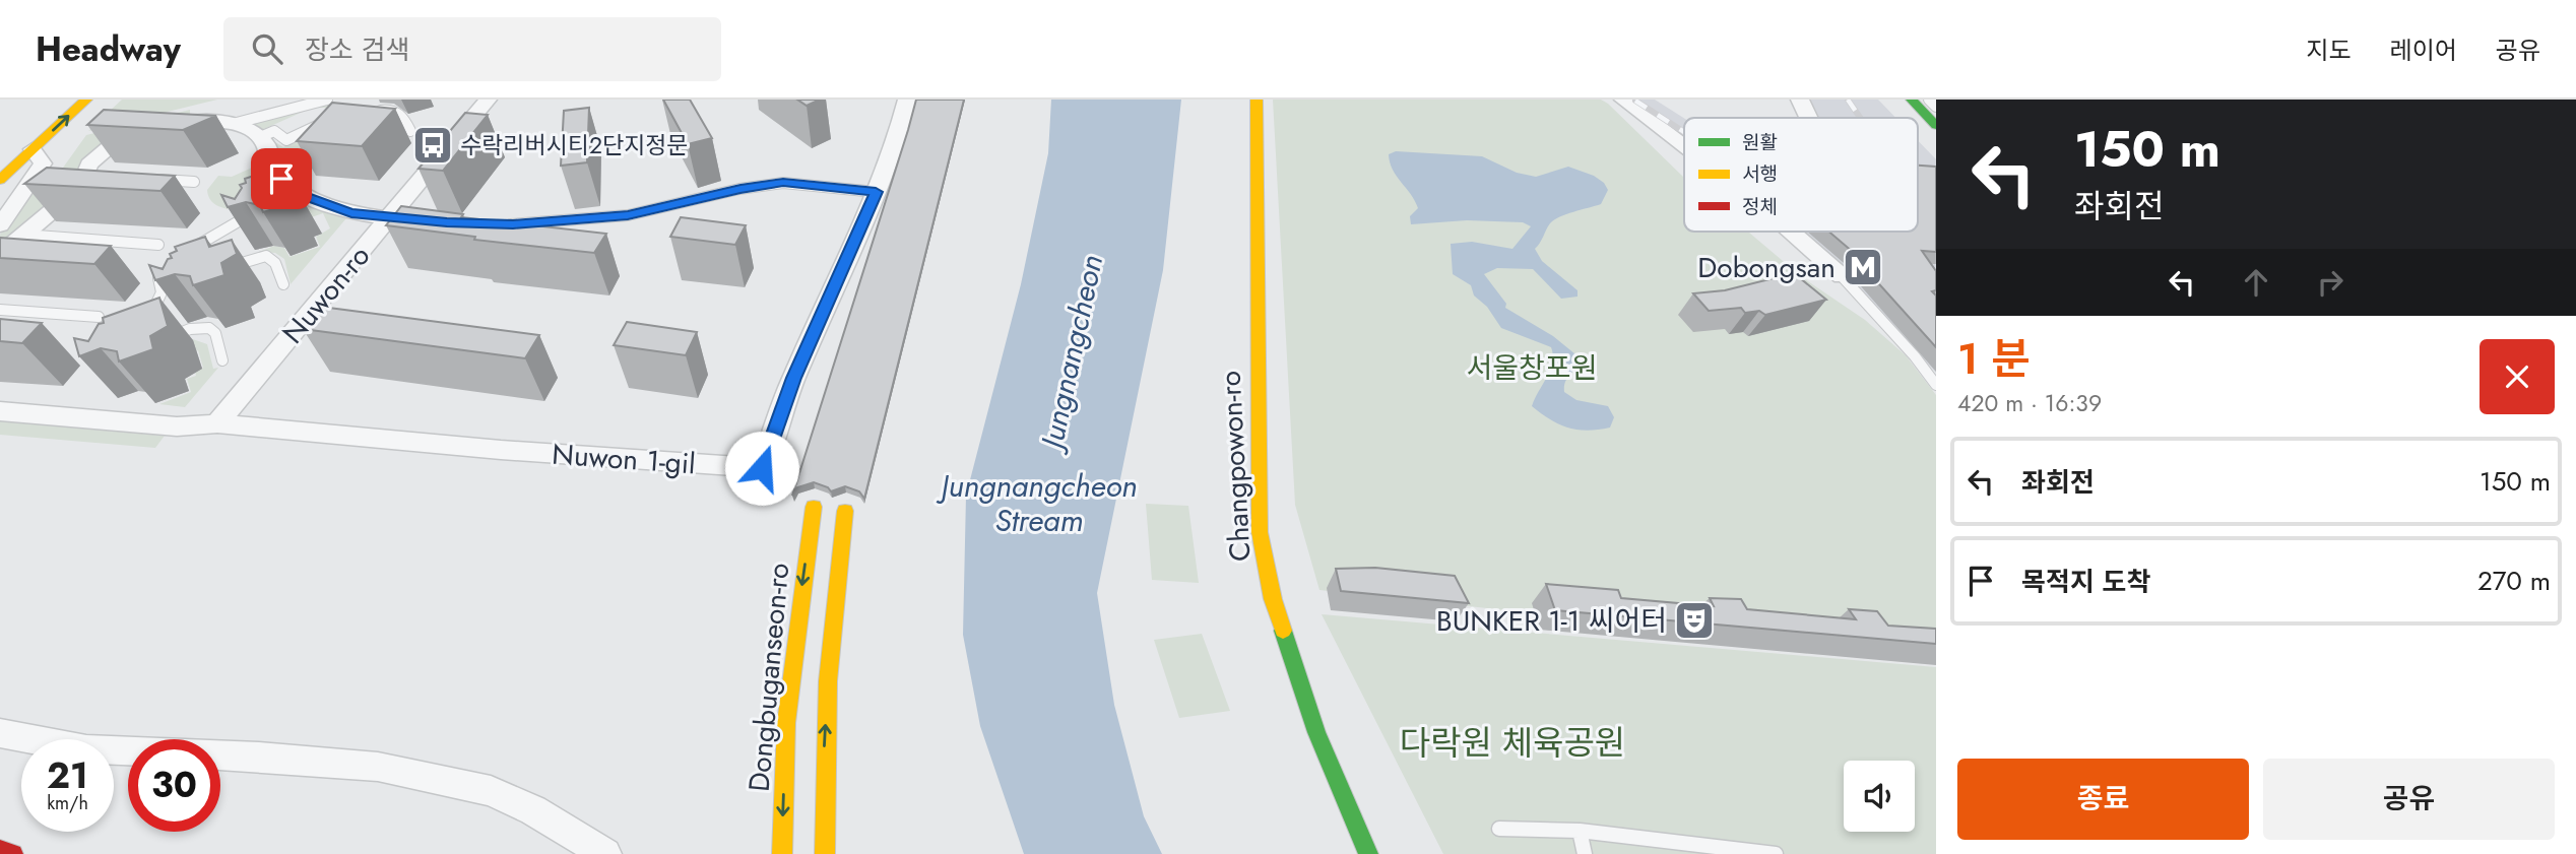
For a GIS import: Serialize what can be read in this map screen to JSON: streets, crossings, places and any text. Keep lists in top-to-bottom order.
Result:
{
  "streets": {
    "main road": ["Changpowon-ro", "Dongbuganseon-ro"],
    "street": ["Nuwon-ro", "Nuwon 1-gil"]
  },
  "crossings": [
    ["Nuwon-ro", "Nuwon 1-gil"]
  ],
  "water": ["Jungnangcheon", "Jungnangcheon Stream"],
  "parks": ["서울창포원", "다락원 체육공원"],
  "places": {
    "bus stop": ["수락리버시티2단지정문"],
    "metro station": ["Dobongsan"],
    "theatre": ["BUNKER 1-1 씨어터"]
  },
  "legend": ["원활", "서행", "정체"],
  "page": {
    "header": "Headway",
    "search": "장소 검색",
    "nav": ["지도", "레이어", "공유"],
    "turn": ["150 m", "좌회전"],
    "heading": ["1 분", "420 m · 16:39"],
    "list": [
      {
        "name": "좌회전",
        "value": "150 m"
      },
      {
        "name": "목적지 도착",
        "value": "270 m"
      }
    ],
    "speed": "21 km/h",
    "limit": "30",
    "buttons": ["종료", "공유"]
  }
}
